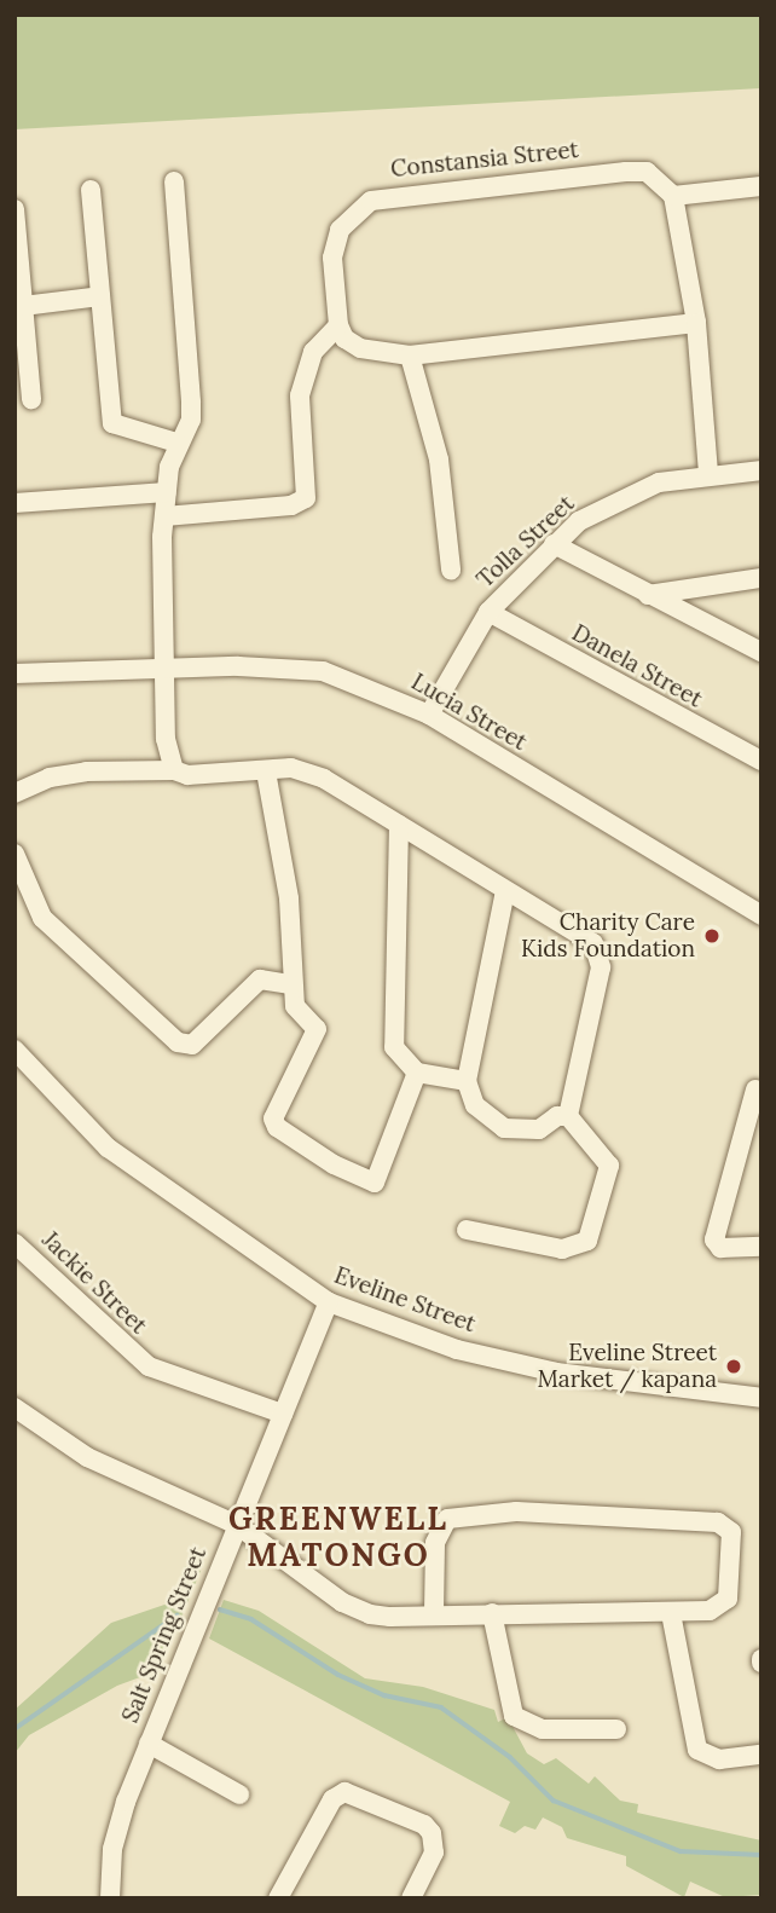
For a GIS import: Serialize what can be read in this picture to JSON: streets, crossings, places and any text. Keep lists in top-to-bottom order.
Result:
{
  "streets": {
    "street": [
      "Constansia Street",
      "Tolla Street",
      "Danela Street",
      "Lucia Street",
      "Jackie Street",
      "Eveline Street",
      "Salt Spring Street"
    ]
  },
  "crossings": [
    ["Tolla Street", "Danela Street"],
    ["Tolla Street", "Lucia Street"],
    ["Jackie Street", "Salt Spring Street"],
    ["Eveline Street", "Salt Spring Street"]
  ],
  "districts": ["GREENWELL MATONGO"],
  "places": ["Charity Care Kids Foundation", "Eveline Street Market / kapana"]
}
